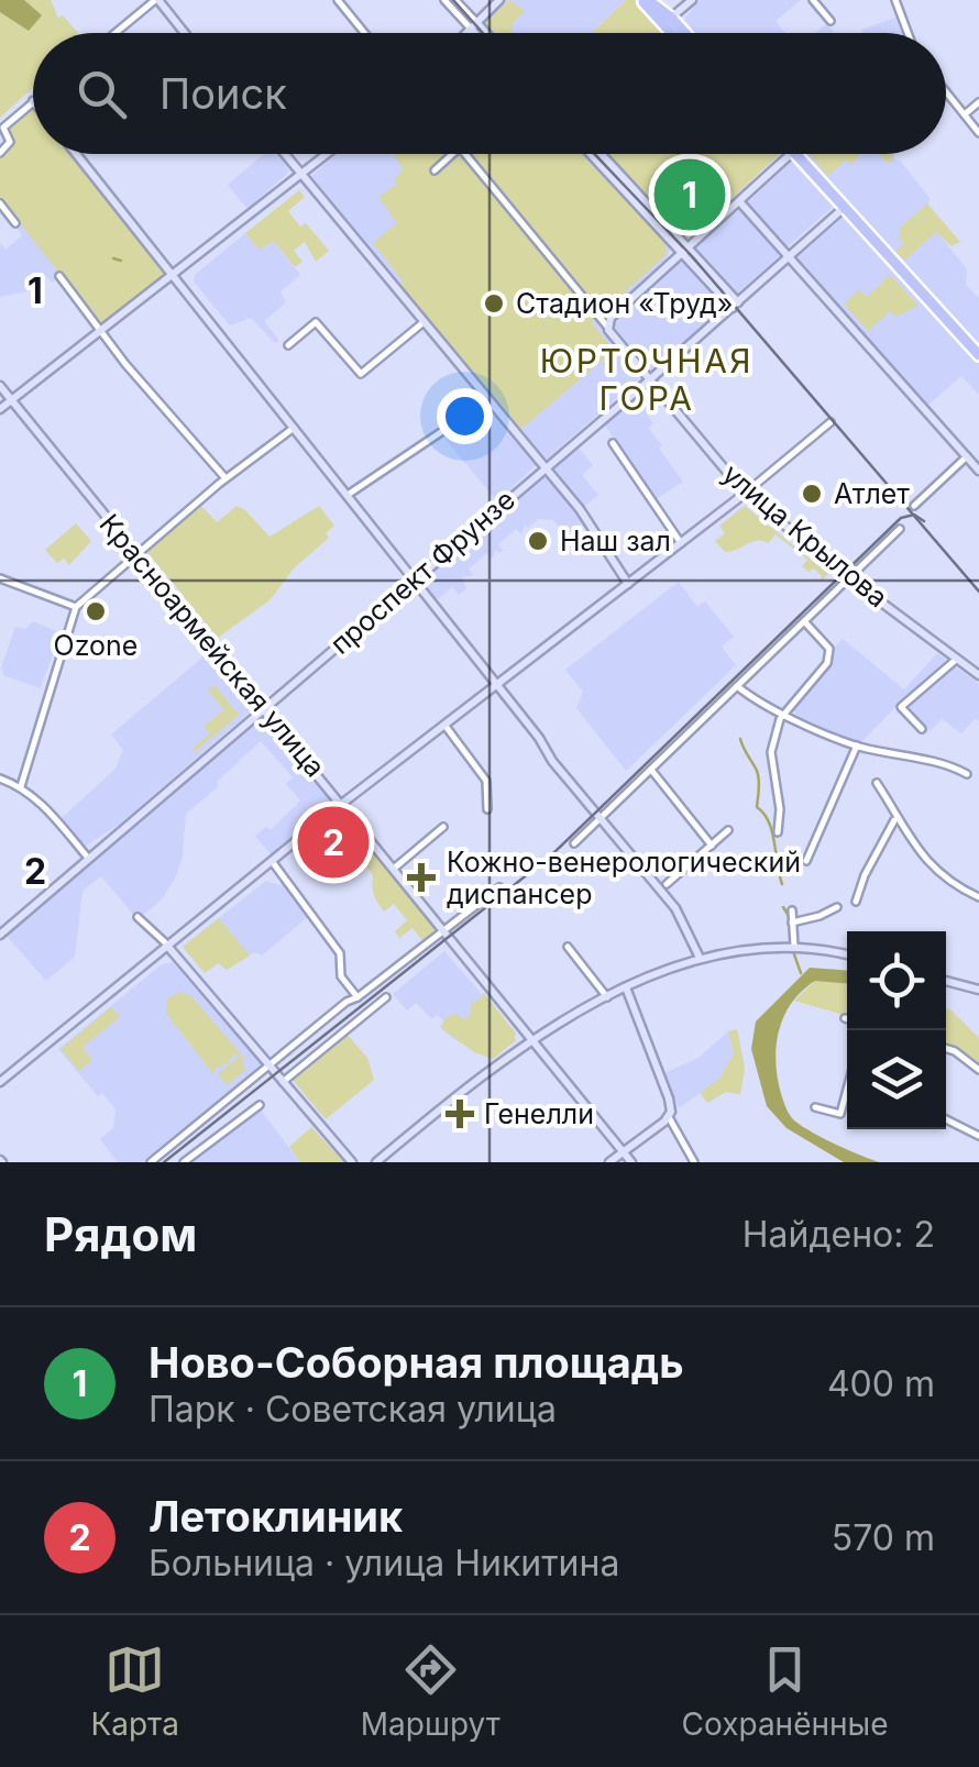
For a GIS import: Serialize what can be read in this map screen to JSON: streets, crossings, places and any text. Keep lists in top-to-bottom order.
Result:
{
  "streets": {
    "street": ["улица Крылова", "проспект Фрунзе", "Красноармейская улица"]
  },
  "crossings": [
    ["улица Крылова", "проспект Фрунзе"],
    ["проспект Фрунзе", "Красноармейская улица"]
  ],
  "districts": ["ЮРТОЧНАЯ ГОРА"],
  "places": {
    "other": [
      "Стадион «Труд»",
      "Атлет",
      "Наш зал",
      "Ozone"
    ],
    "health": ["Кожно-венерологический диспансер", "Генелли"]
  },
  "page": {
    "search": "Поиск",
    "pins": ["1", "2"],
    "heading": ["Рядом", "Найдено: 2"],
    "list": [
      {
        "mark": "1",
        "name": "Ново-Соборная площадь",
        "note": "Парк · Советская улица",
        "value": "400 m"
      },
      {
        "mark": "2",
        "name": "Летоклиник",
        "note": "Больница · улица Никитина",
        "value": "570 m"
      }
    ],
    "nav": ["Карта", "Маршрут", "Сохранённые"]
  },
  "grid": {
    "rows": ["1", "2"]
  }
}
